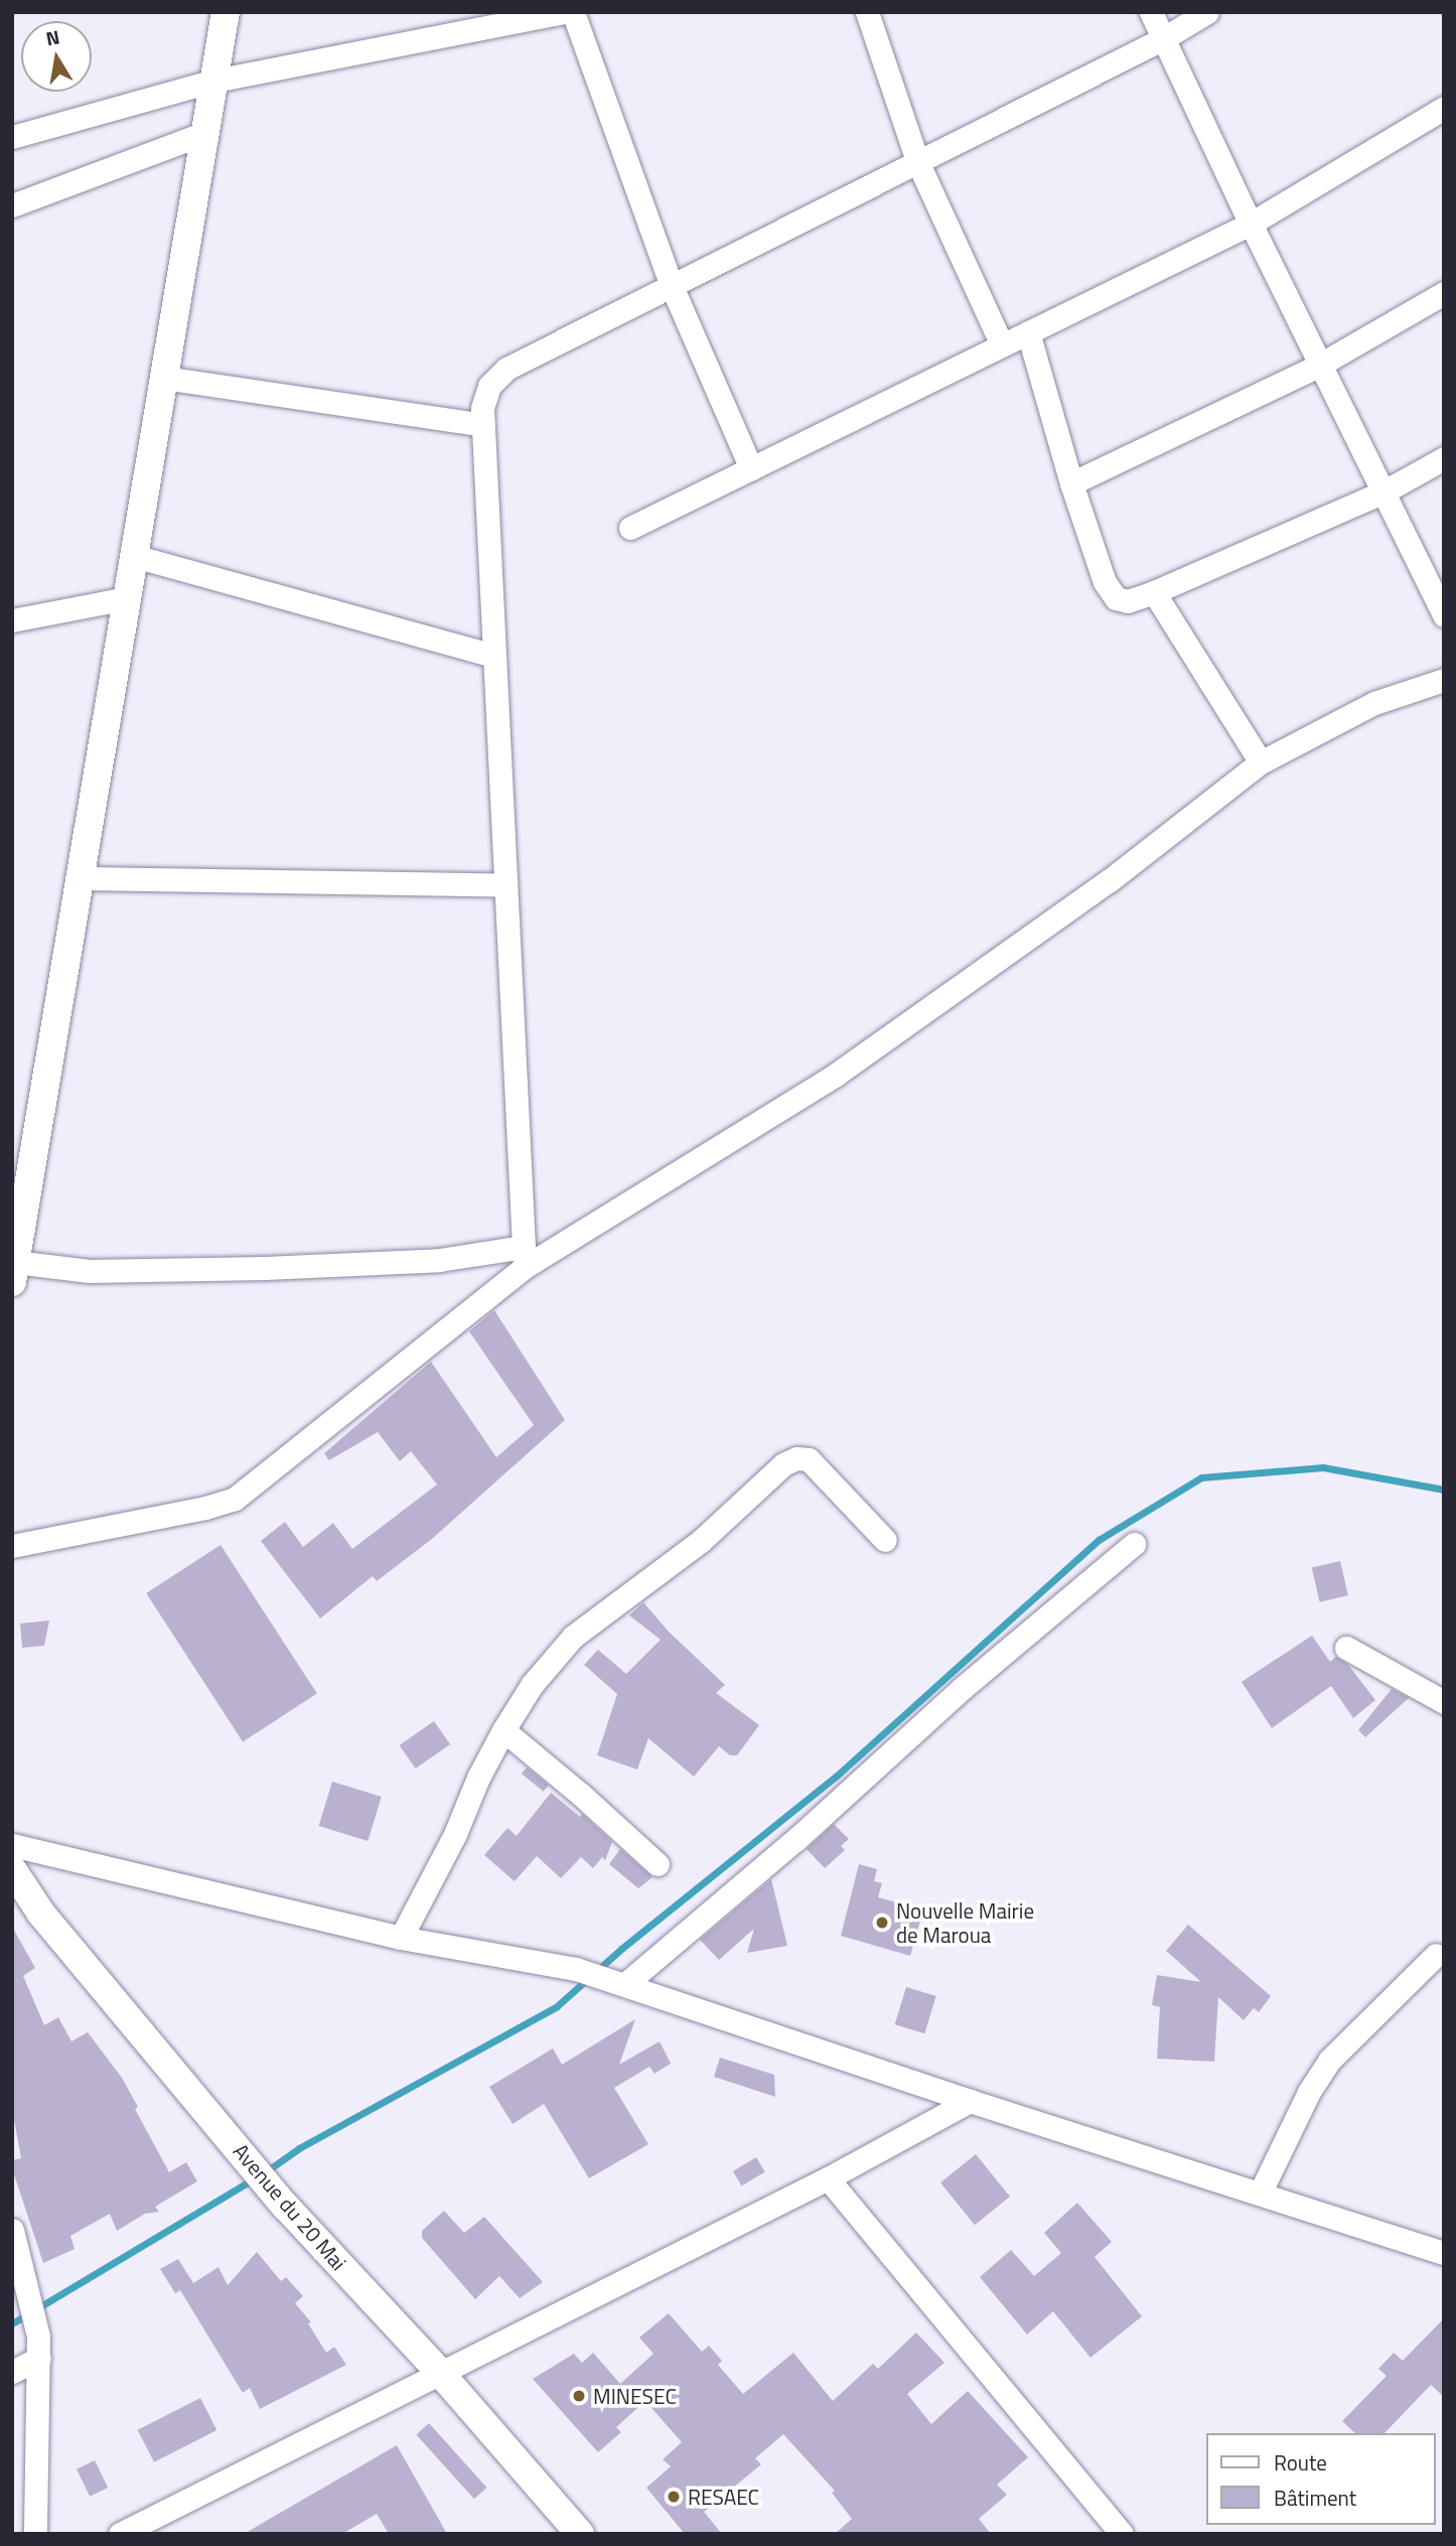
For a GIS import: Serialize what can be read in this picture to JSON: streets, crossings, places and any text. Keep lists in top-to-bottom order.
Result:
{
  "streets": {
    "street": ["Avenue du 20 Mai"]
  },
  "places": ["Nouvelle Mairie de Maroua", "MINESEC", "RESAEC"],
  "legend": ["Route", "Bâtiment"],
  "north": "top"
}
